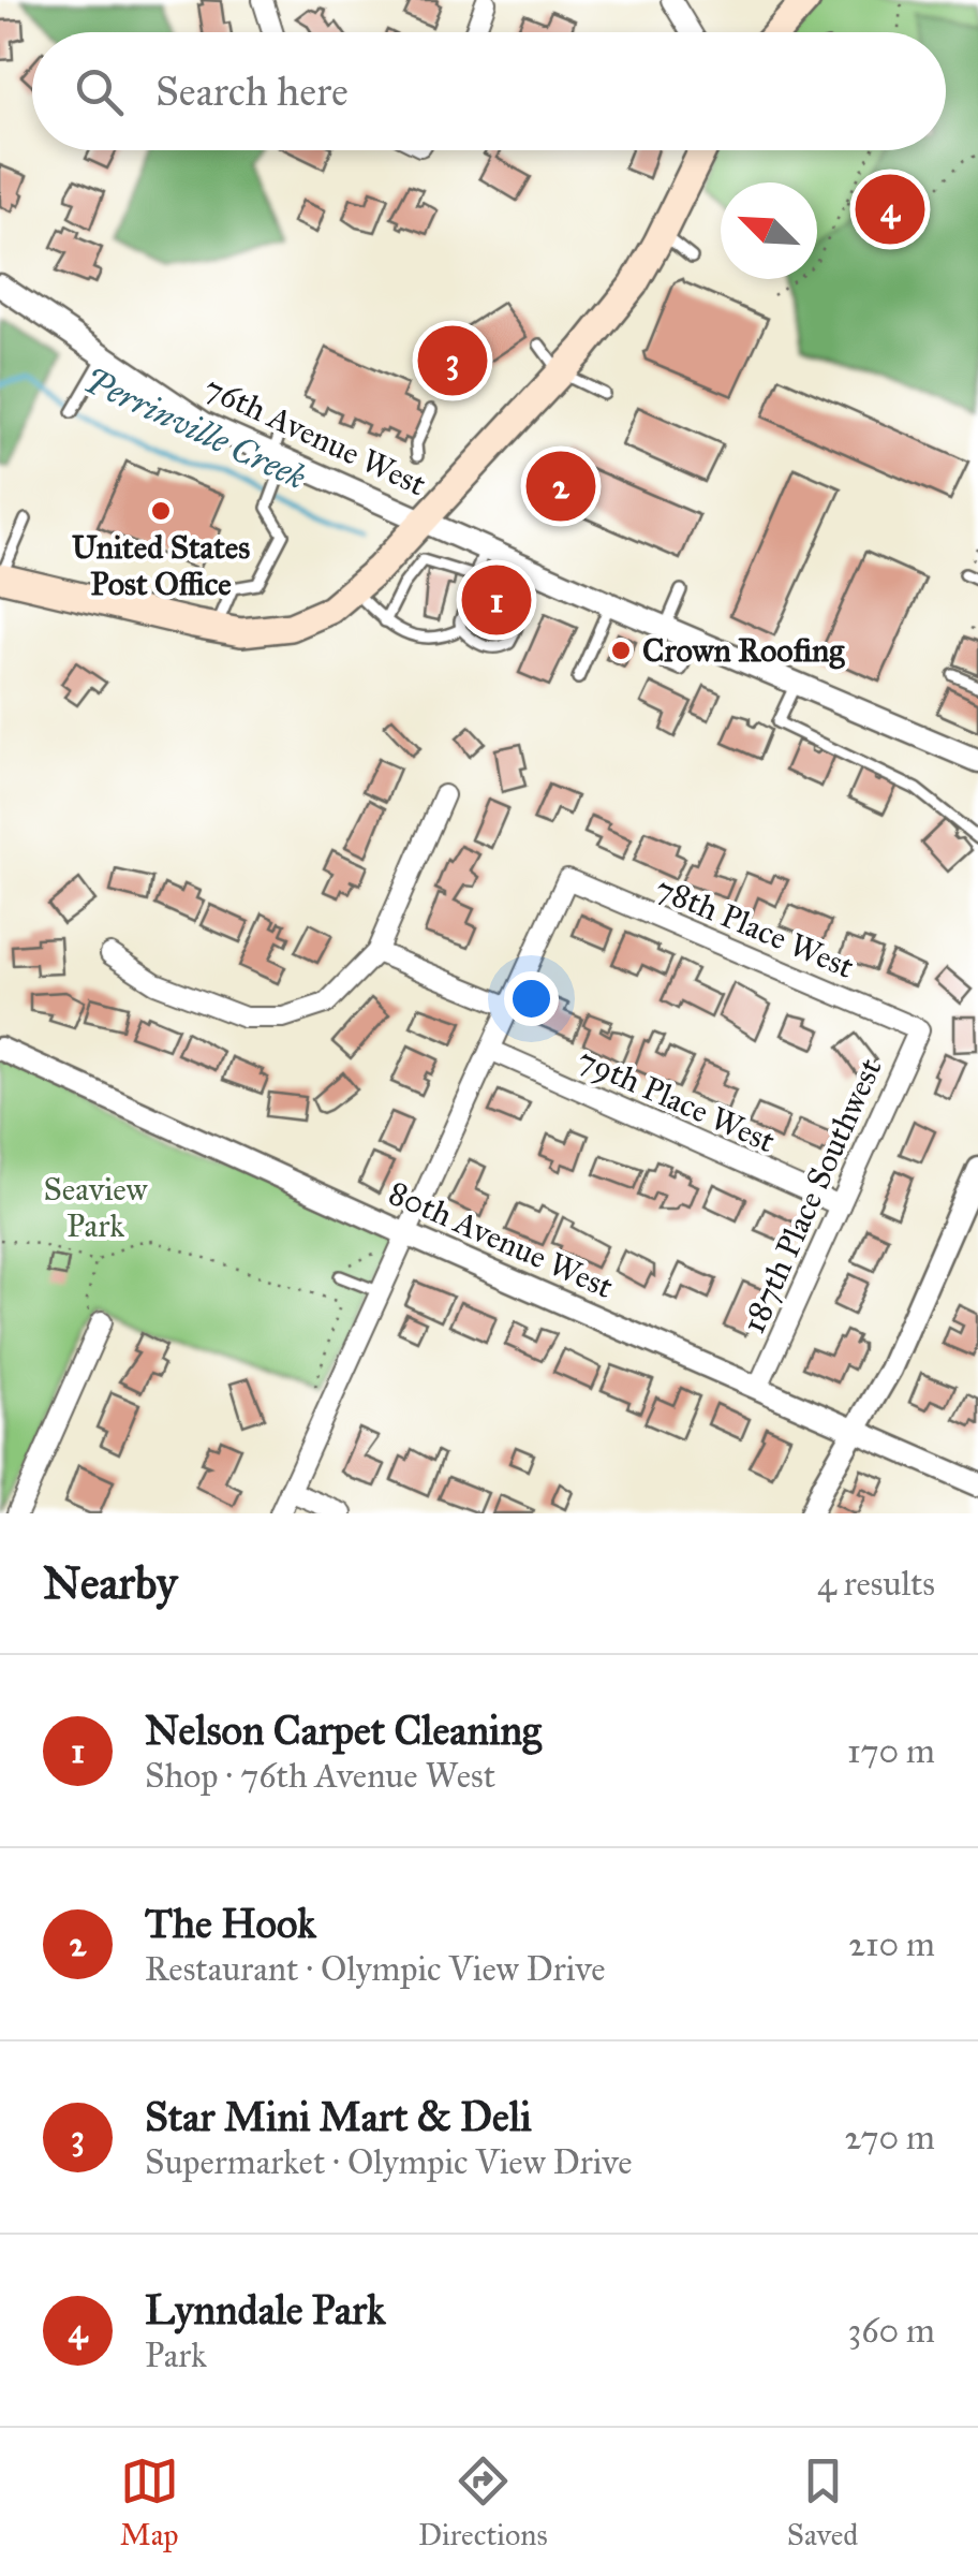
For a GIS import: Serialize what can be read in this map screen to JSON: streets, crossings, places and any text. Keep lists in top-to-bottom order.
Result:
{
  "streets": {
    "street": [
      "76th Avenue West",
      "78th Place West",
      "79th Place West",
      "187th Place Southwest",
      "80th Avenue West"
    ]
  },
  "crossings": [
    ["78th Place West", "187th Place Southwest"],
    ["79th Place West", "187th Place Southwest"],
    ["187th Place Southwest", "80th Avenue West"]
  ],
  "water": ["Perrinville Creek"],
  "parks": ["Seaview Park"],
  "places": ["United States Post Office", "Crown Roofing"],
  "north": "top left",
  "page": {
    "search": "Search here",
    "pins": [
      "4",
      "3",
      "2",
      "1"
    ],
    "heading": ["Nearby", "4 results"],
    "list": [
      {
        "mark": "1",
        "name": "Nelson Carpet Cleaning",
        "note": "Shop · 76th Avenue West",
        "value": "170 m"
      },
      {
        "mark": "2",
        "name": "The Hook",
        "note": "Restaurant · Olympic View Drive",
        "value": "210 m"
      },
      {
        "mark": "3",
        "name": "Star Mini Mart & Deli",
        "note": "Supermarket · Olympic View Drive",
        "value": "270 m"
      },
      {
        "mark": "4",
        "name": "Lynndale Park",
        "note": "Park",
        "value": "360 m"
      }
    ],
    "nav": ["Map", "Directions", "Saved"]
  }
}
